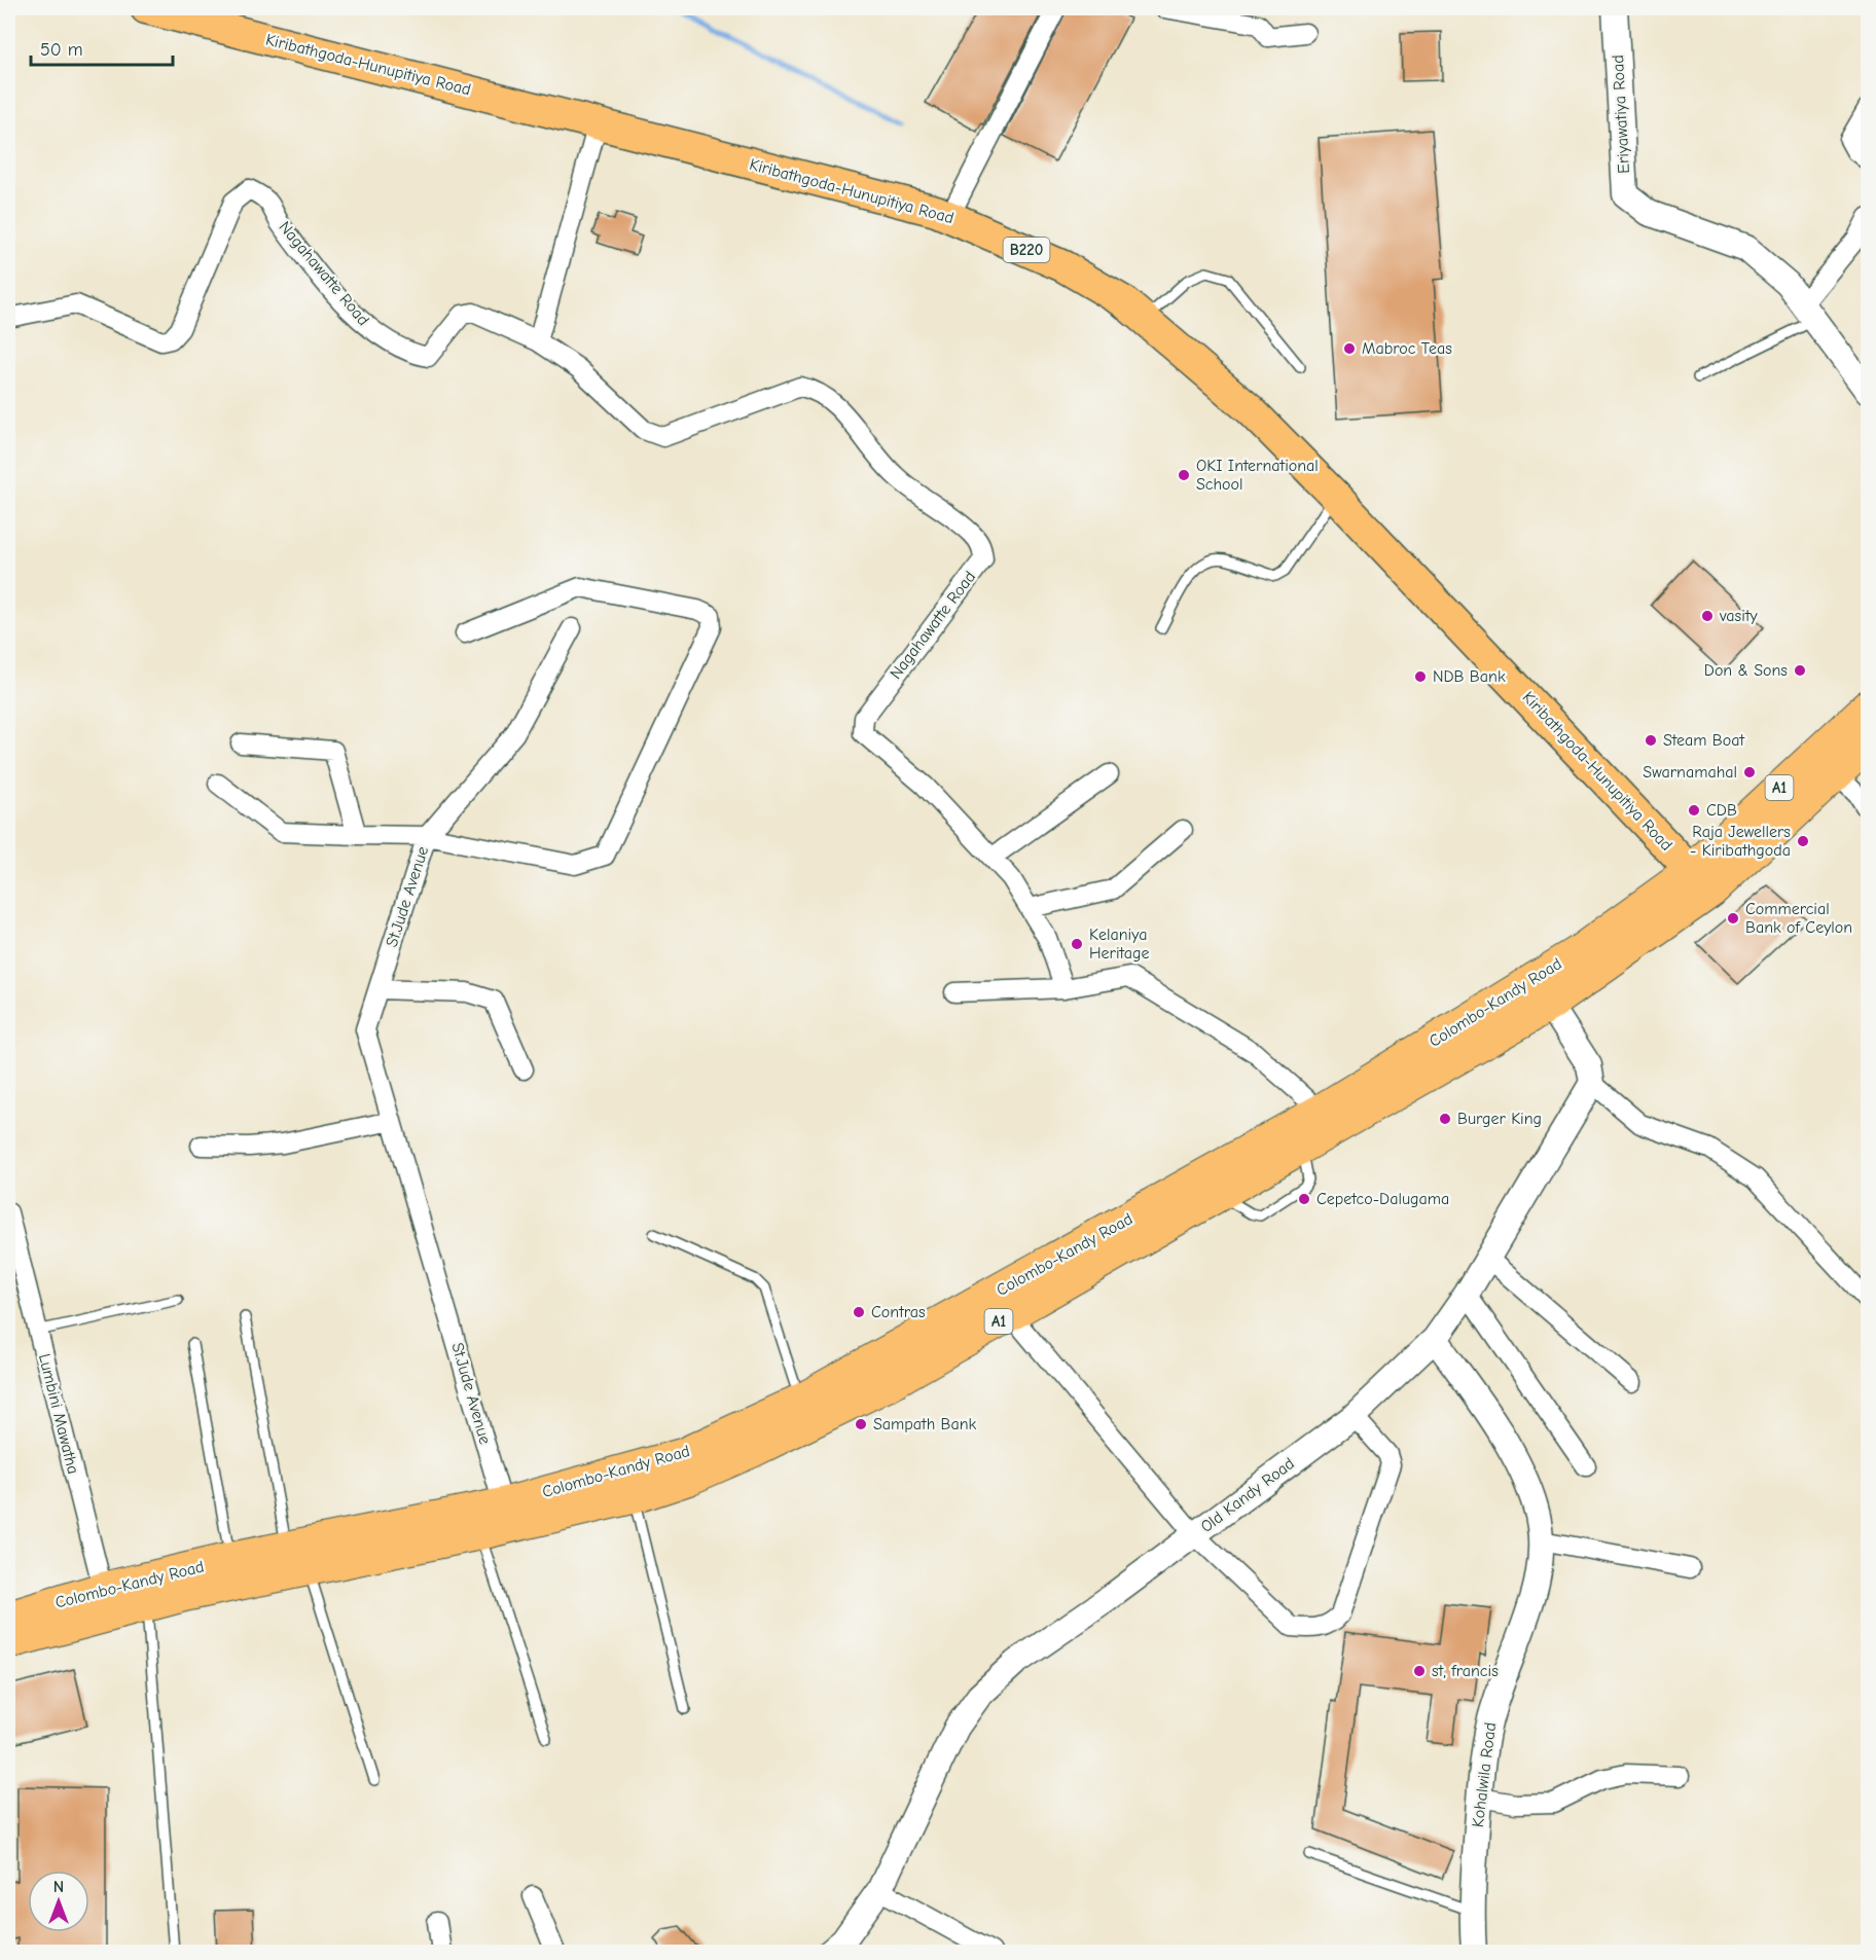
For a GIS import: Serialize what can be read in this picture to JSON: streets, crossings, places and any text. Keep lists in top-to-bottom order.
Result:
{
  "streets": {
    "highway": ["A1", "Colombo-Kandy Road"],
    "main road": ["Kiribathgoda-Hunupitiya Road", "B220"],
    "street": [
      "Eriyawatiya Road",
      "Nagahawatte Road",
      "St.Jude Avenue",
      "Lumbini Mawatha",
      "Old Kandy Road",
      "Kohalwila Road"
    ]
  },
  "crossings": [
    ["Kiribathgoda-Hunupitiya Road", "Colombo-Kandy Road"],
    ["St.Jude Avenue", "Colombo-Kandy Road"],
    ["Colombo-Kandy Road", "Lumbini Mawatha"],
    ["Old Kandy Road", "Kohalwila Road"]
  ],
  "places": [
    "Mabroc Teas",
    "OKI International School",
    "vasity",
    "Don & Sons",
    "NDB Bank",
    "Steam Boat",
    "Swarnamahal",
    "CDB",
    "Raja Jewellers - Kiribathgoda",
    "Commercial Bank of Ceylon",
    "Kelaniya Heritage",
    "Burger King",
    "Cepetco-Dalugama",
    "Contras",
    "Sampath Bank",
    "st, francis"
  ],
  "scale_bar": "50 m",
  "north": "top"
}
